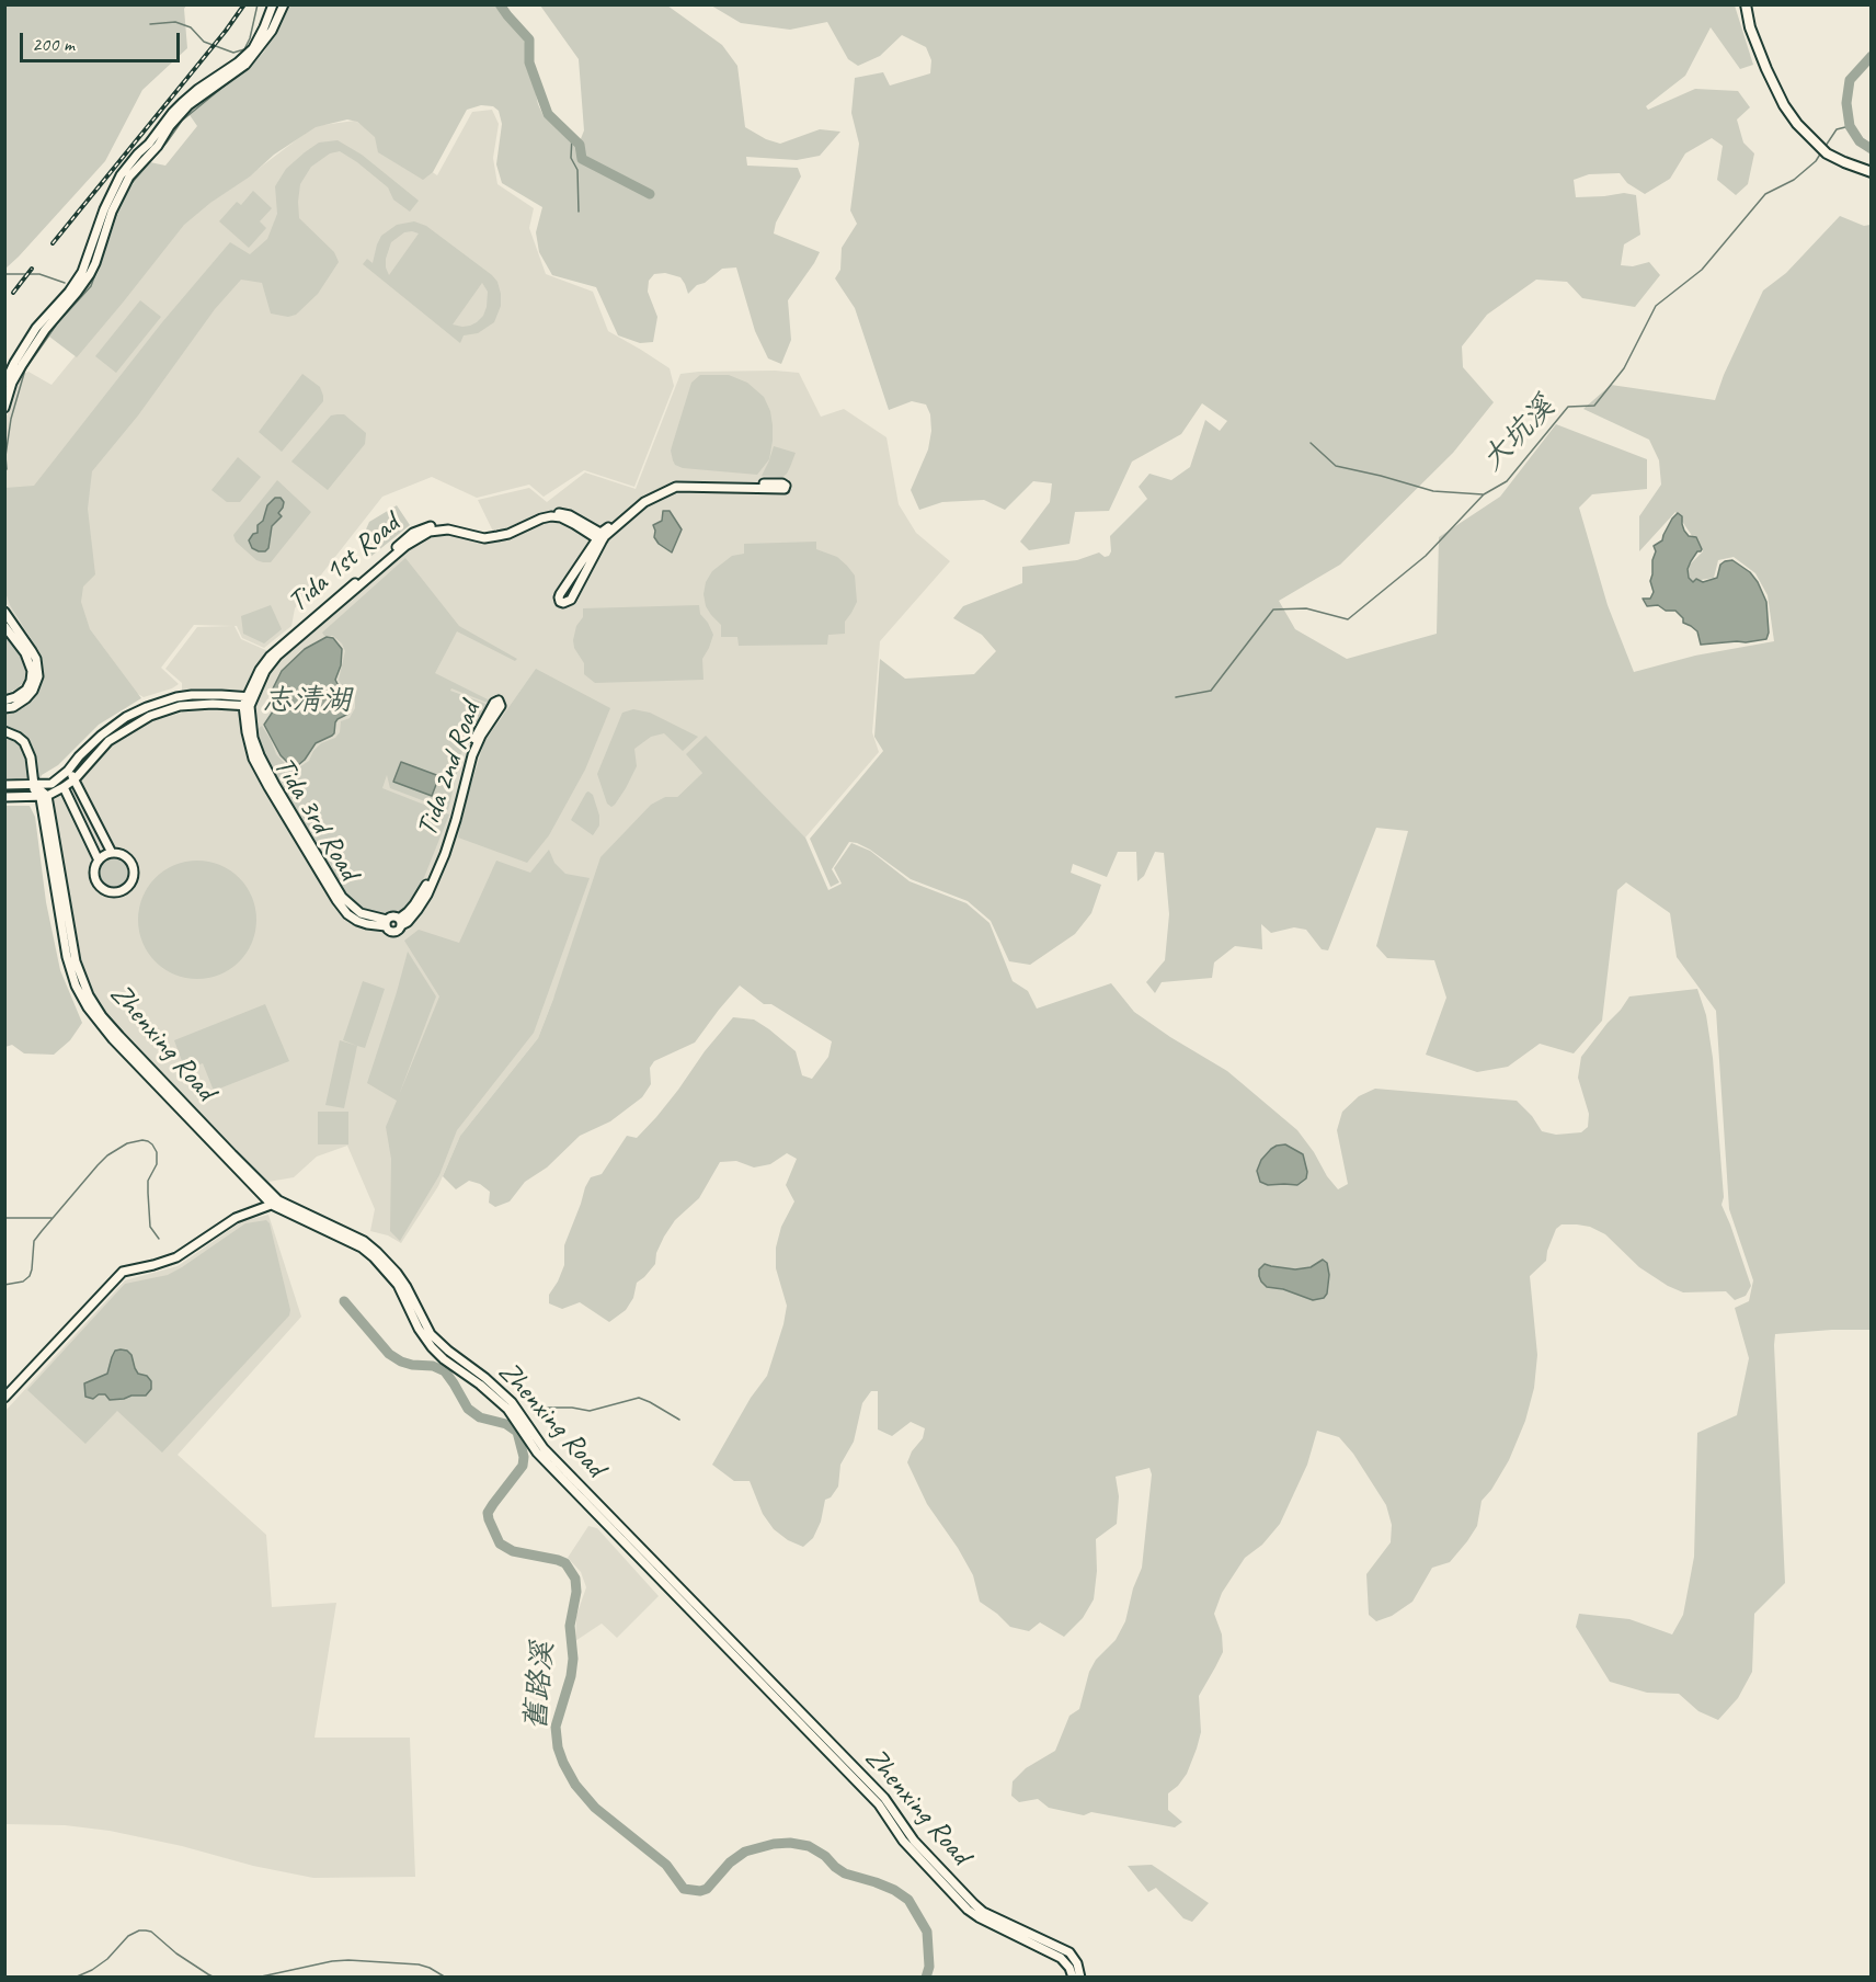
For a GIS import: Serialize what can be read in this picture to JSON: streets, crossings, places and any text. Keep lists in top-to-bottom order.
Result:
{
  "streets": {
    "street": [
      "Tida 1st Road",
      "Tida 2nd Road",
      "Tida 3rd Road",
      "Zhenxing Road"
    ]
  },
  "crossings": [
    ["Tida 1st Road", "Tida 3rd Road"],
    ["Tida 2nd Road", "Tida 3rd Road"]
  ],
  "water": ["大坑溪", "志清湖", "舊路溪"],
  "scale_bar": "200 m"
}
